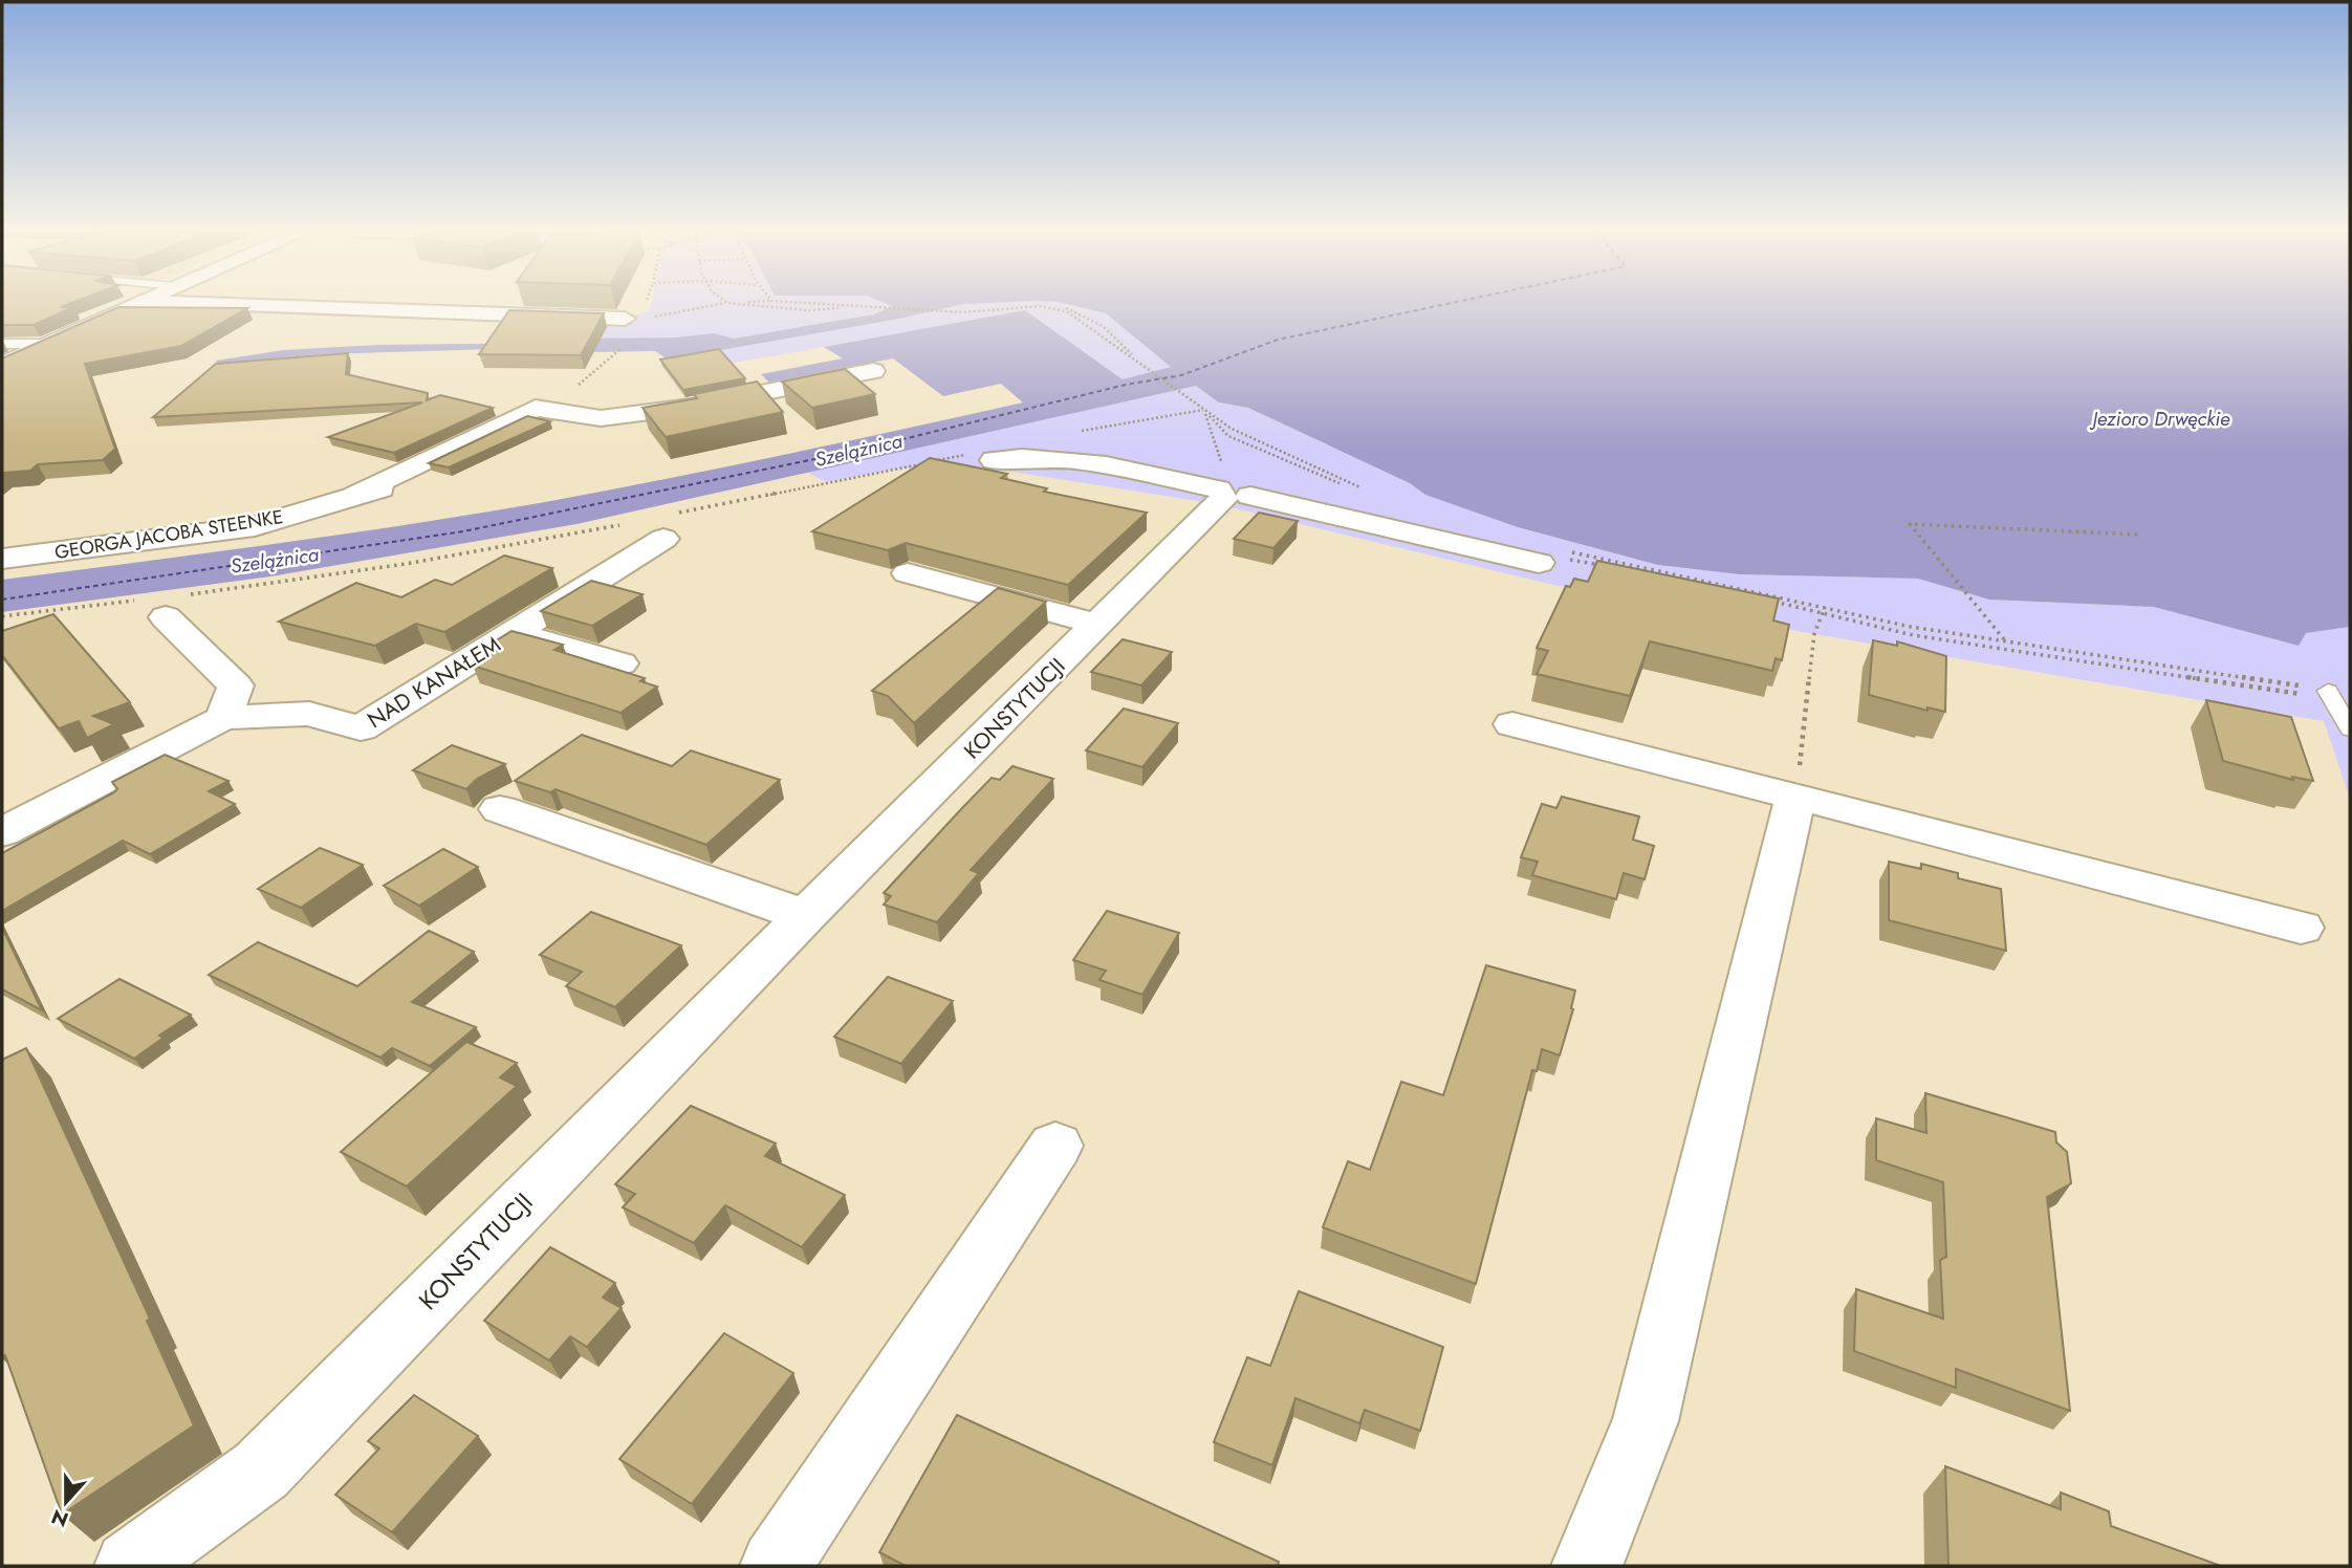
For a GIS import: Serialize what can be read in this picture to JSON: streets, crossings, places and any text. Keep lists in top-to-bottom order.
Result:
{
  "streets": {
    "street": ["GEORGA JACOBA STEENKE", "NAD KANAŁEM", "KONSTYTUCJI"]
  },
  "water": ["Jezioro Drwęckie", "Szelążnica"],
  "north": "bottom"
}
